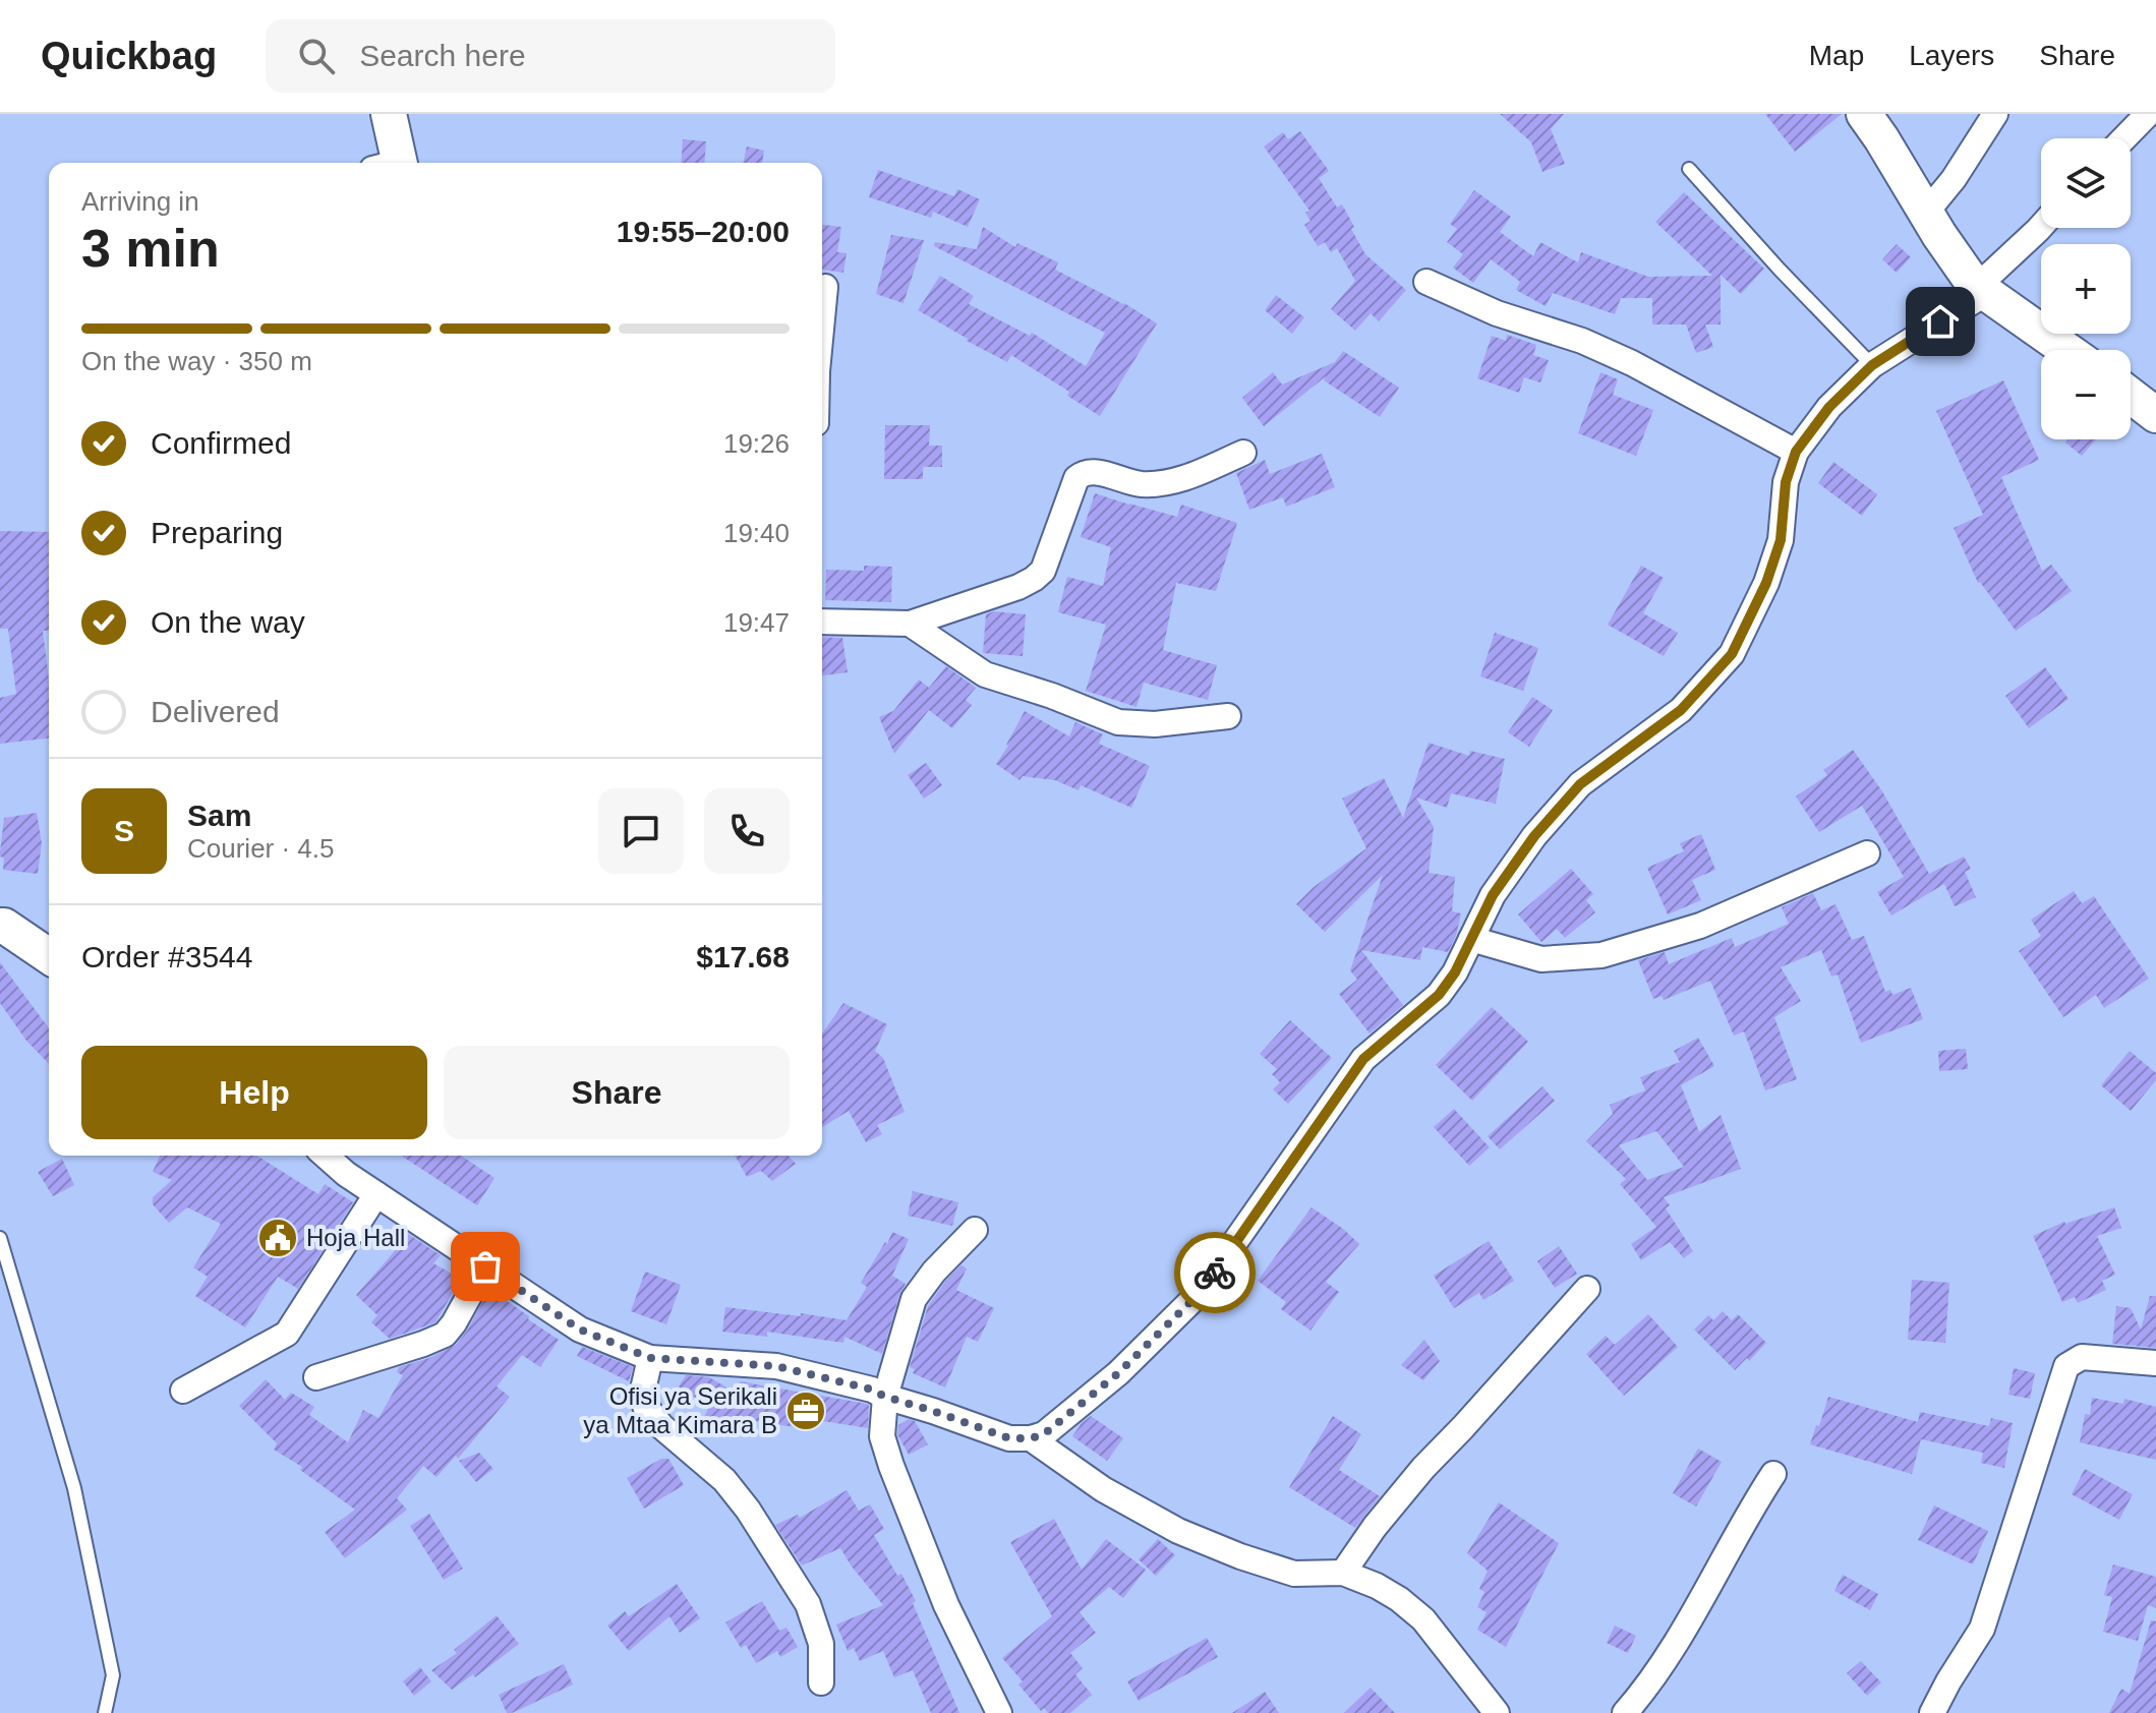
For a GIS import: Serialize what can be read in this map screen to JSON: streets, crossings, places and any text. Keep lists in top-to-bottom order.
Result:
{
  "places": {
    "public building": ["Hoja Hall"],
    "office": ["Ofisi ya Serikali ya Mtaa Kimara B"]
  },
  "page": {
    "header": "Quickbag",
    "search": "Search here",
    "nav": ["Map", "Layers", "Share"],
    "map_buttons": ["+", "−"],
    "heading": ["3 min", "Arriving in", "19:55–20:00"],
    "panel": [
      "Sam",
      "Courier · 4.5",
      "Order #3544",
      "$17.68"
    ],
    "bar": "On the way · 350 m",
    "list": [
      ["Confirmed", "19:26"],
      ["Preparing", "19:40"],
      ["On the way", "19:47"],
      "Delivered"
    ],
    "round": "S",
    "buttons": ["Help", "Share"]
  }
}
